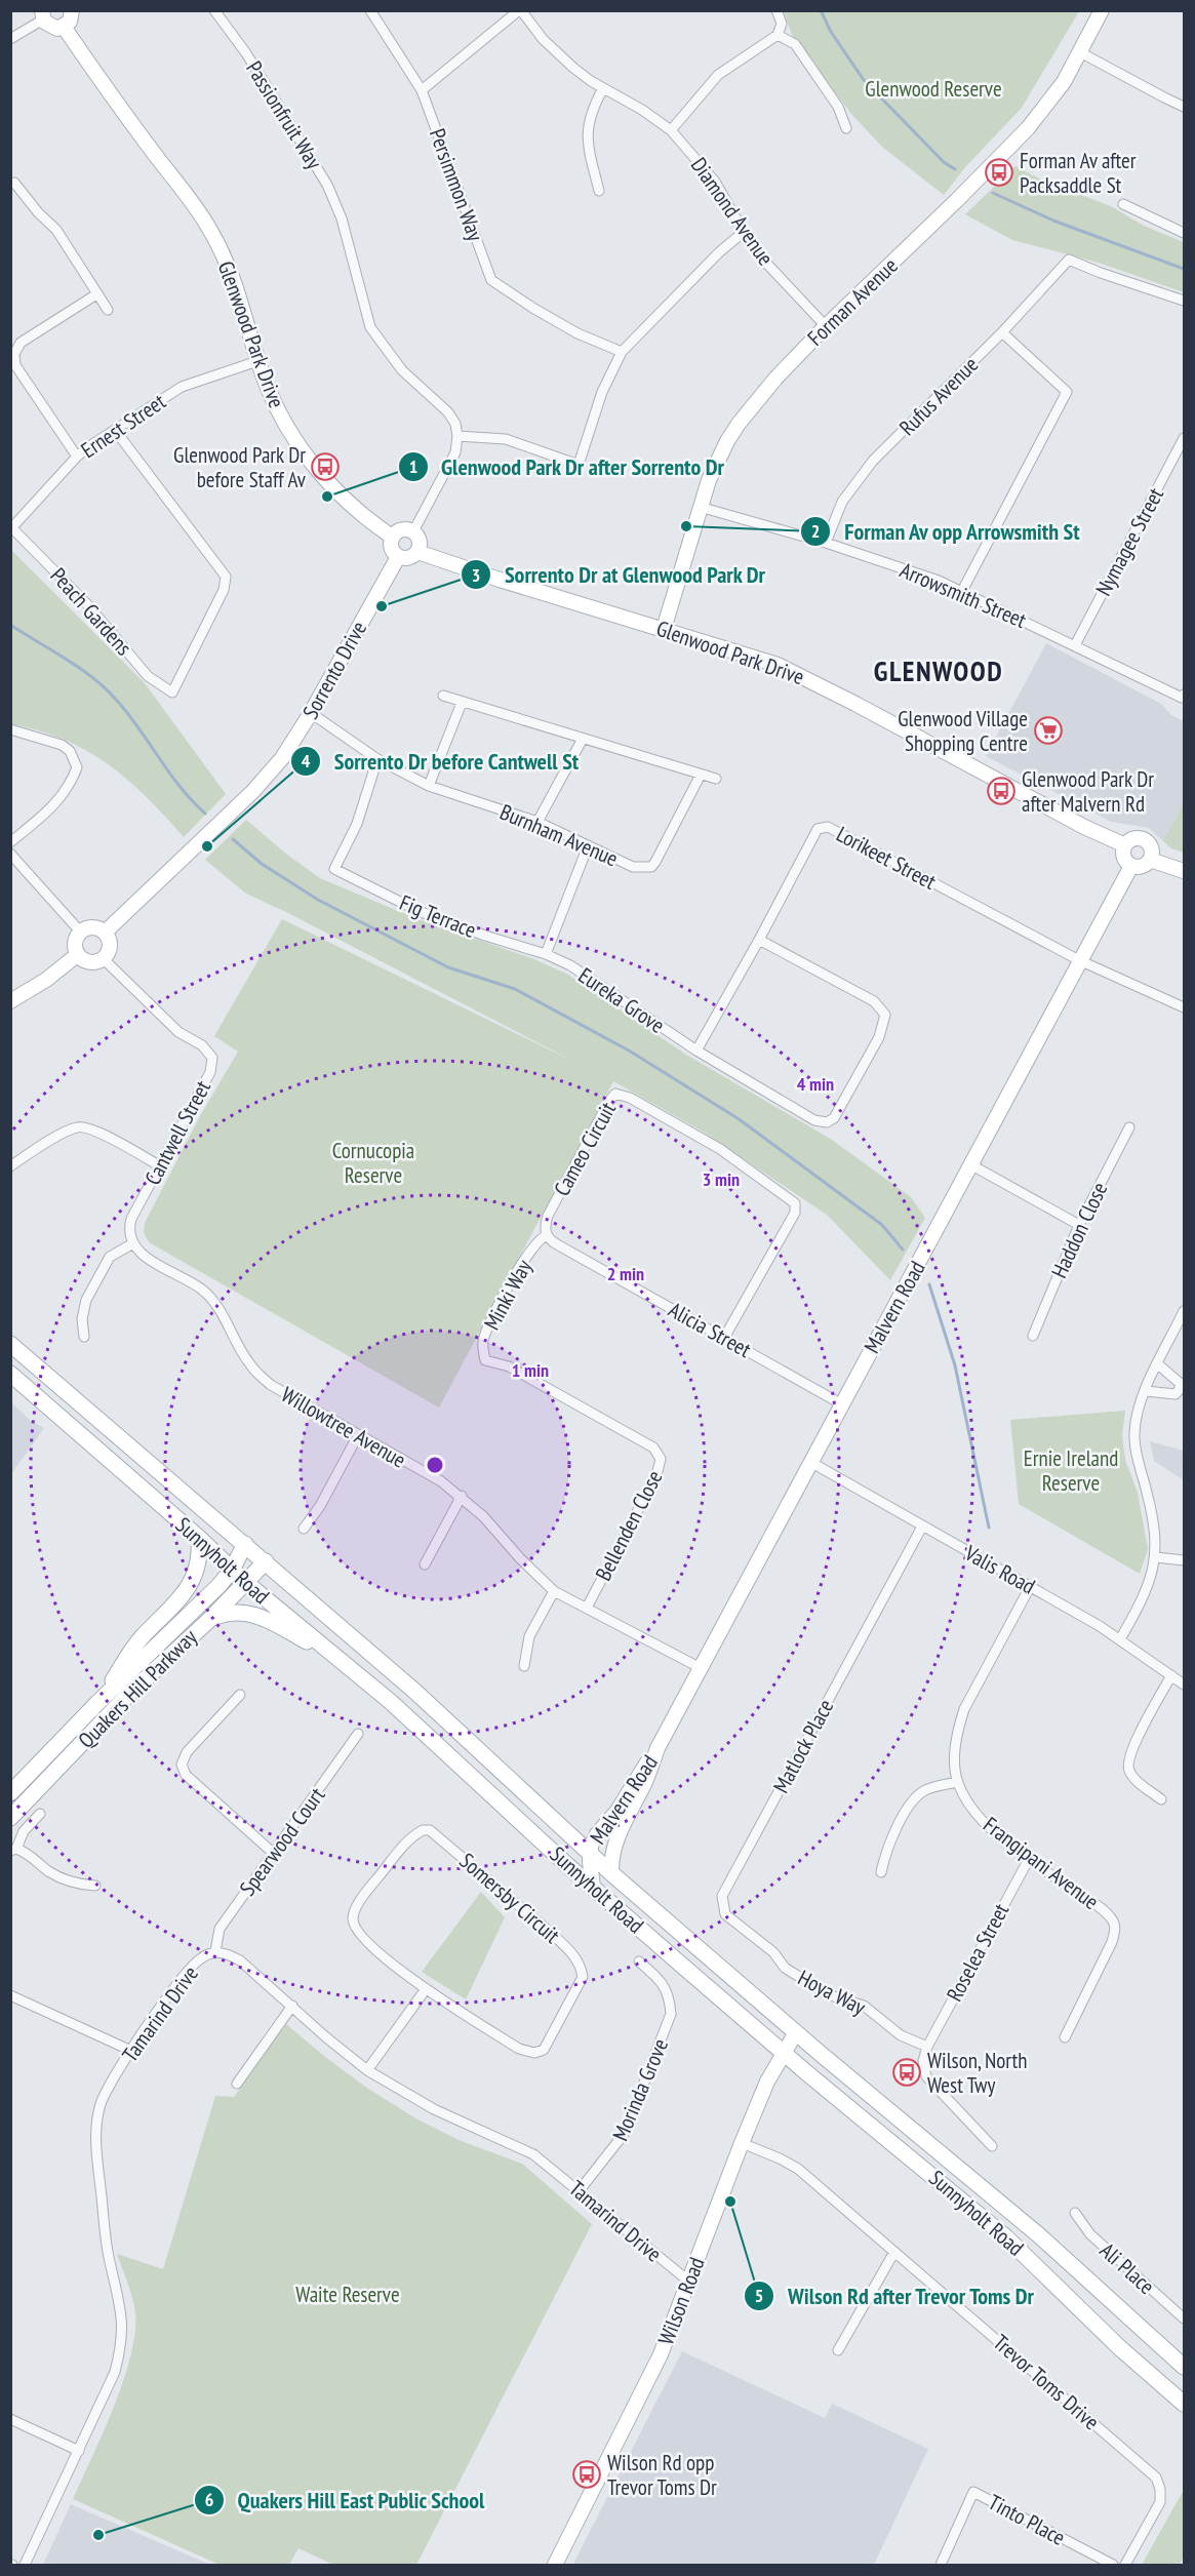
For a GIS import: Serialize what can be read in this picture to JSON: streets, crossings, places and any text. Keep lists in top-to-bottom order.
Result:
{
  "streets": {
    "main road": ["Sunnyholt Road", "Quakers Hill Parkway"],
    "street": [
      "Passionfruit Way",
      "Persimmon Way",
      "Diamond Avenue",
      "Forman Avenue",
      "Glenwood Park Drive",
      "Rufus Avenue",
      "Ernest Street",
      "Nymagee Street",
      "Arrowsmith Street",
      "Peach Gardens",
      "Sorrento Drive",
      "Burnham Avenue",
      "Lorikeet Street",
      "Fig Terrace",
      "Eureka Grove",
      "Cantwell Street",
      "Cameo Circuit",
      "Haddon Close",
      "Minki Way",
      "Malvern Road",
      "Alicia Street",
      "Willowtree Avenue",
      "Bellenden Close",
      "Valis Road",
      "Matlock Place",
      "Spearwood Court",
      "Frangipani Avenue",
      "Somersby Circuit",
      "Roselea Street",
      "Hoya Way",
      "Tamarind Drive",
      "Morinda Grove",
      "Ali Place",
      "Wilson Road",
      "Trevor Toms Drive",
      "Tinto Place"
    ]
  },
  "crossings": [
    ["Diamond Avenue", "Forman Avenue"],
    ["Forman Avenue", "Glenwood Park Drive"],
    ["Forman Avenue", "Arrowsmith Street"],
    ["Glenwood Park Drive", "Ernest Street"],
    ["Glenwood Park Drive", "Sorrento Drive"],
    ["Glenwood Park Drive", "Malvern Road"],
    ["Rufus Avenue", "Arrowsmith Street"],
    ["Ernest Street", "Peach Gardens"],
    ["Nymagee Street", "Arrowsmith Street"],
    ["Sorrento Drive", "Burnham Avenue"],
    ["Sorrento Drive", "Cantwell Street"],
    ["Burnham Avenue", "Fig Terrace"],
    ["Lorikeet Street", "Eureka Grove"],
    ["Lorikeet Street", "Malvern Road"],
    ["Fig Terrace", "Eureka Grove"],
    ["Cantwell Street", "Willowtree Avenue"],
    ["Cameo Circuit", "Minki Way"],
    ["Cameo Circuit", "Alicia Street"],
    ["Minki Way", "Alicia Street"],
    ["Minki Way", "Bellenden Close"],
    ["Malvern Road", "Alicia Street"],
    ["Malvern Road", "Willowtree Avenue"],
    ["Malvern Road", "Sunnyholt Road"],
    ["Malvern Road", "Valis Road"],
    ["Willowtree Avenue", "Bellenden Close"],
    ["Sunnyholt Road", "Quakers Hill Parkway"],
    ["Sunnyholt Road", "Wilson Road"],
    ["Valis Road", "Matlock Place"],
    ["Valis Road", "Frangipani Avenue"],
    ["Matlock Place", "Hoya Way"],
    ["Spearwood Court", "Tamarind Drive"],
    ["Frangipani Avenue", "Roselea Street"],
    ["Roselea Street", "Hoya Way"],
    ["Tamarind Drive", "Morinda Grove"],
    ["Tamarind Drive", "Wilson Road"],
    ["Wilson Road", "Trevor Toms Drive"]
  ],
  "districts": ["GLENWOOD"],
  "parks": [
    "Glenwood Reserve",
    "Cornucopia Reserve",
    "Ernie Ireland Reserve",
    "Waite Reserve"
  ],
  "places": {
    "bus stop": [
      "Forman Av after Packsaddle St",
      "Glenwood Park Dr before Staff Av",
      "Glenwood Park Dr after Malvern Rd",
      "Wilson, North West Twy",
      "Wilson Rd opp Trevor Toms Dr"
    ],
    "other": [
      "Glenwood Park Dr after Sorrento Dr",
      "Forman Av opp Arrowsmith St",
      "Sorrento Dr at Glenwood Park Dr",
      "Sorrento Dr before Cantwell St",
      "Wilson Rd after Trevor Toms Dr",
      "Quakers Hill East Public School"
    ],
    "supermarket": ["Glenwood Village Shopping Centre"]
  },
  "rings": [
    "4 min",
    "3 min",
    "2 min",
    "1 min"
  ]
}
